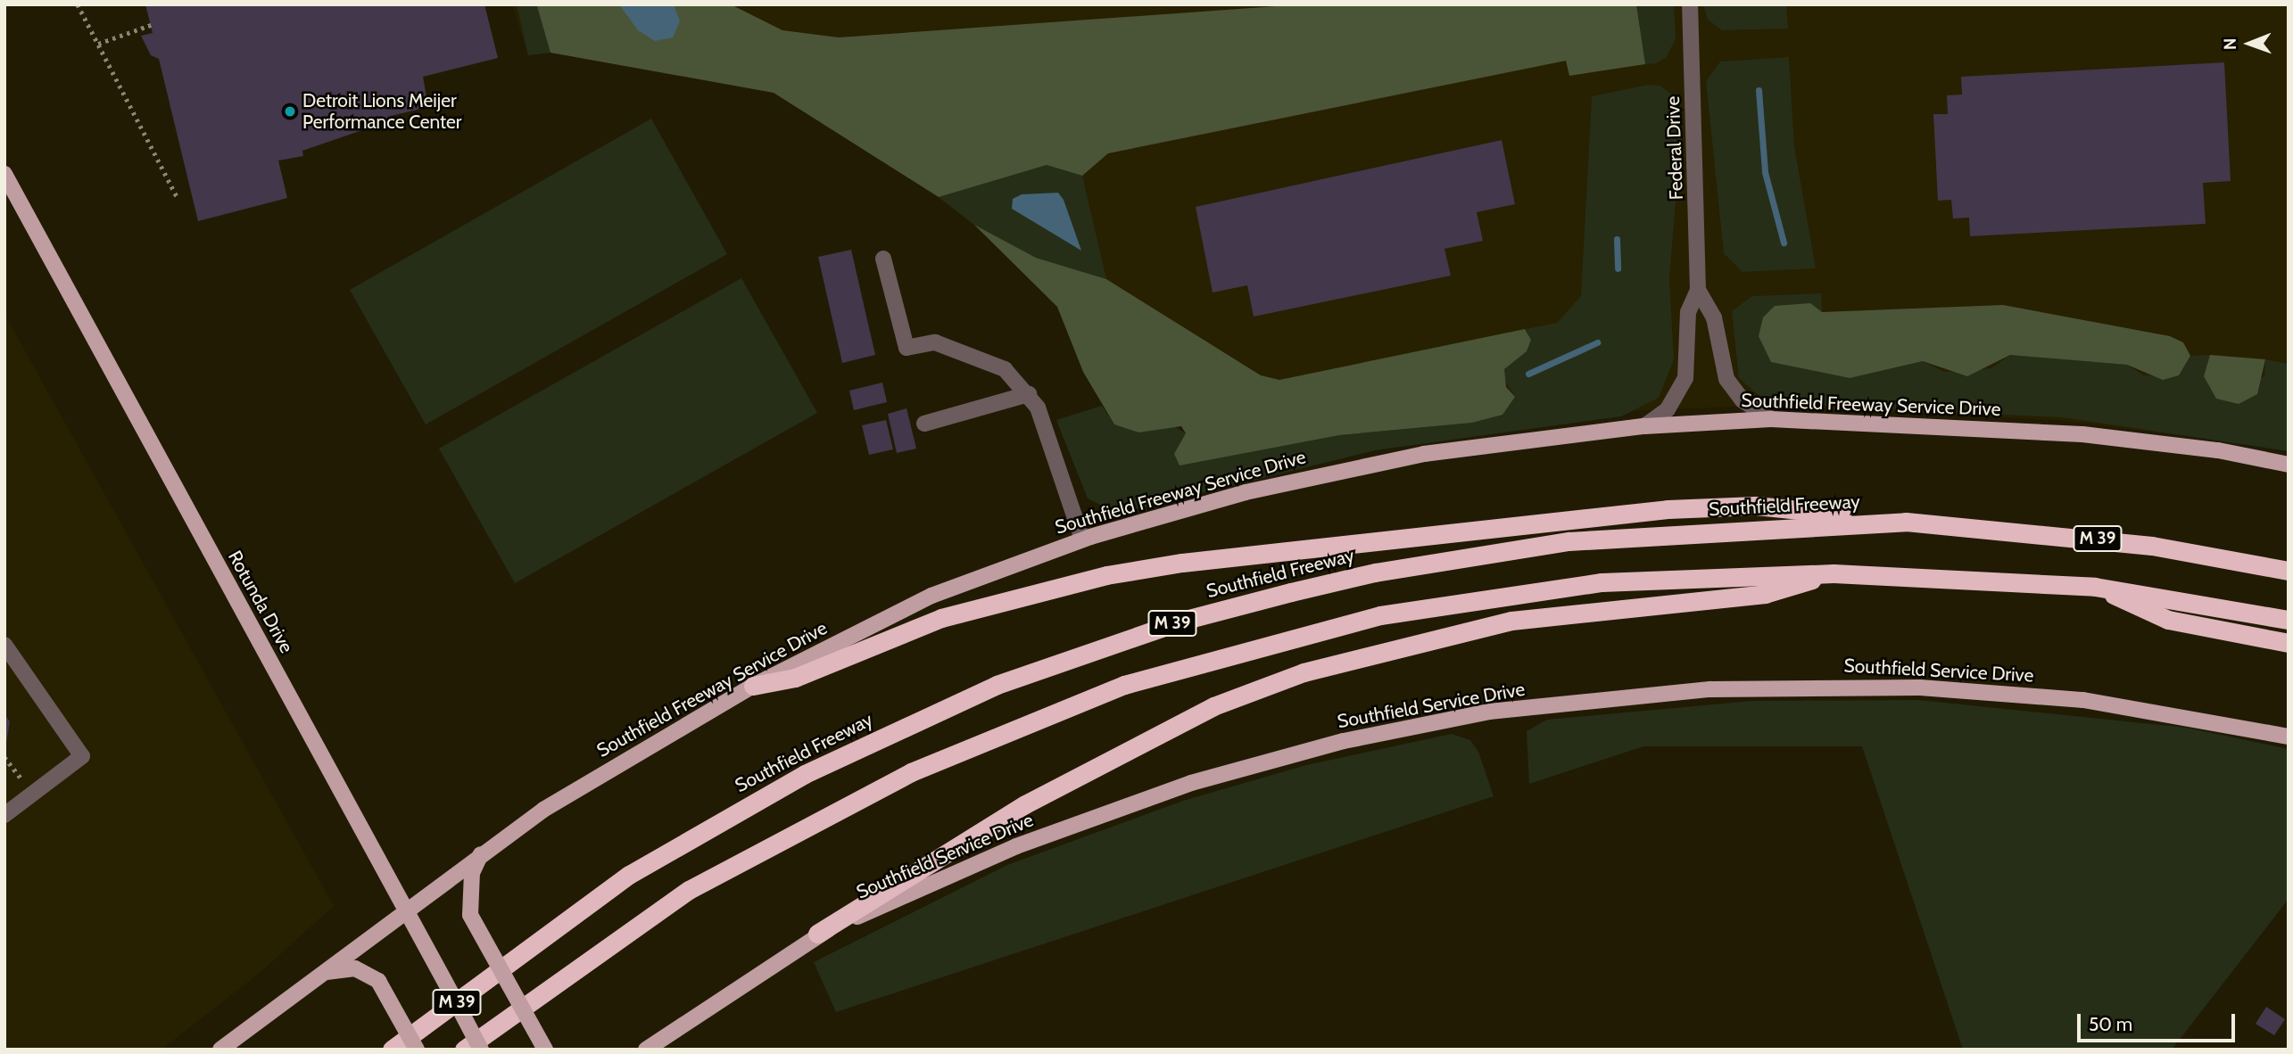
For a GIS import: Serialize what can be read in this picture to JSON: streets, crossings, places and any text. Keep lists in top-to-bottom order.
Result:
{
  "streets": {
    "highway": ["Southfield Freeway", "M 39"],
    "main road": ["Southfield Freeway Service Drive", "Rotunda Drive", "Southfield Service Drive"],
    "street": ["Federal Drive"]
  },
  "crossings": [
    ["Federal Drive", "Southfield Freeway Service Drive"],
    ["Southfield Freeway Service Drive", "Rotunda Drive"]
  ],
  "places": ["Detroit Lions Meijer Performance Center"],
  "scale_bar": "50 m",
  "north": "left"
}
